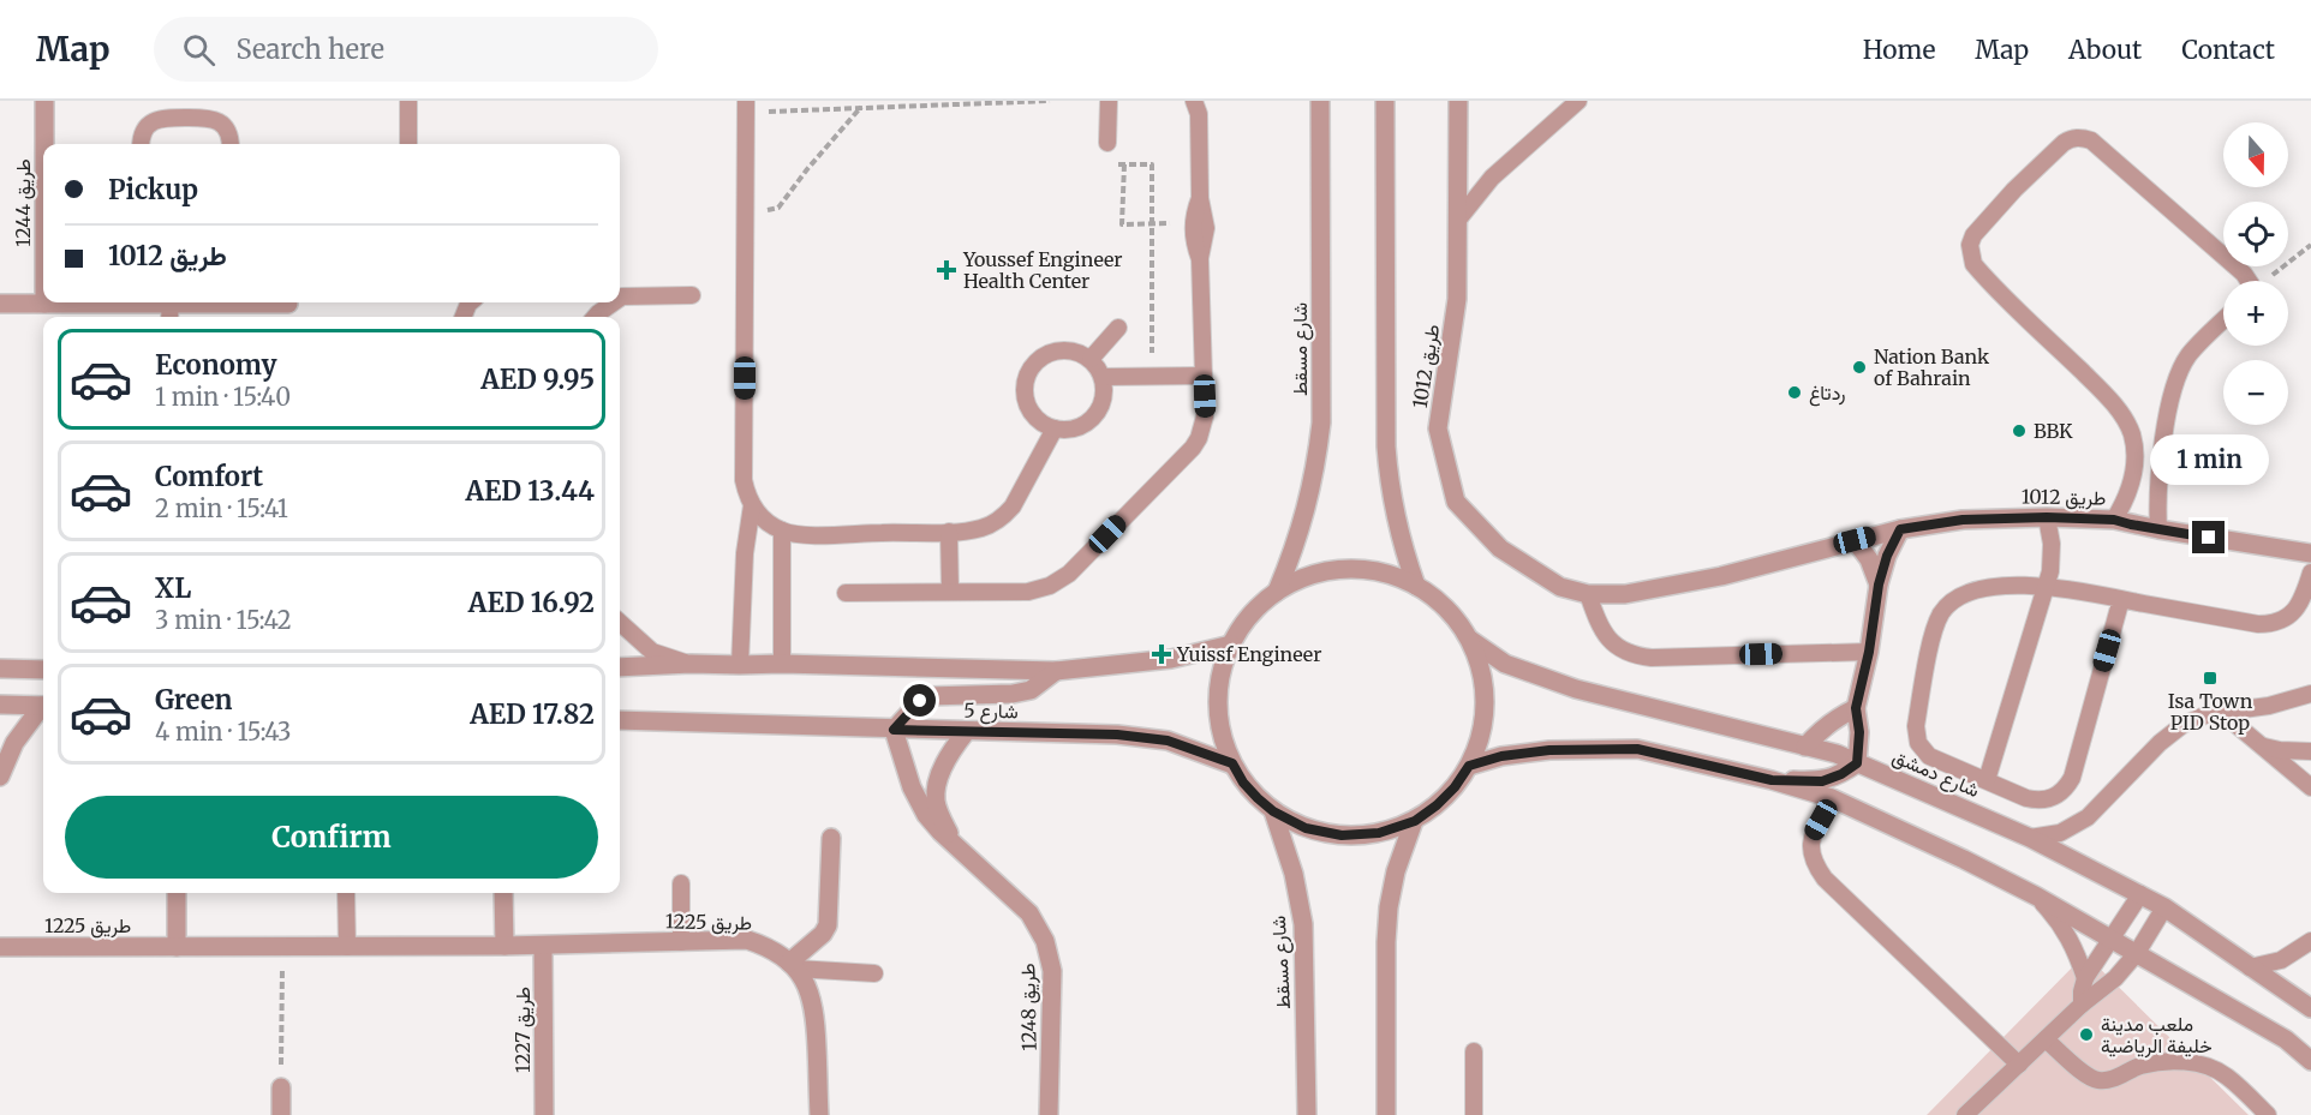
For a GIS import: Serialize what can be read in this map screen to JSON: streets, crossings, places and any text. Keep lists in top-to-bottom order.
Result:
{
  "streets": {
    "street": [
      "طريق 1244",
      "شارع مسقط",
      "طريق 1012",
      "شارع 5",
      "شارع دمشق",
      "طريق 1225",
      "طريق 1248",
      "طريق 1227"
    ]
  },
  "crossings": [
    ["شارع 5", "طريق 1248"],
    ["طريق 1225", "طريق 1227"]
  ],
  "places": {
    "health": ["Youssef Engineer Health Center", "Yuissf Engineer"],
    "other": [
      "Nation Bank of Bahrain",
      "ردتاغ",
      "BBK",
      "ملعب مدينة خليفة الرياضية"
    ],
    "transit": ["Isa Town PID Stop"]
  },
  "north": "bottom",
  "page": {
    "header": "Map",
    "search": "Search here",
    "nav": [
      "Home",
      "Map",
      "About",
      "Contact"
    ],
    "map_buttons": ["+", "−"],
    "banner": ["Pickup", "طريق 1012"],
    "list": [
      {
        "name": "Economy",
        "note": "1 min · 15:40",
        "value": "AED 9.95"
      },
      {
        "name": "Comfort",
        "note": "2 min · 15:41",
        "value": "AED 13.44"
      },
      {
        "name": "XL",
        "note": "3 min · 15:42",
        "value": "AED 16.92"
      },
      {
        "name": "Green",
        "note": "4 min · 15:43",
        "value": "AED 17.82"
      }
    ],
    "bubble": "1 min",
    "buttons": "Confirm"
  }
}
